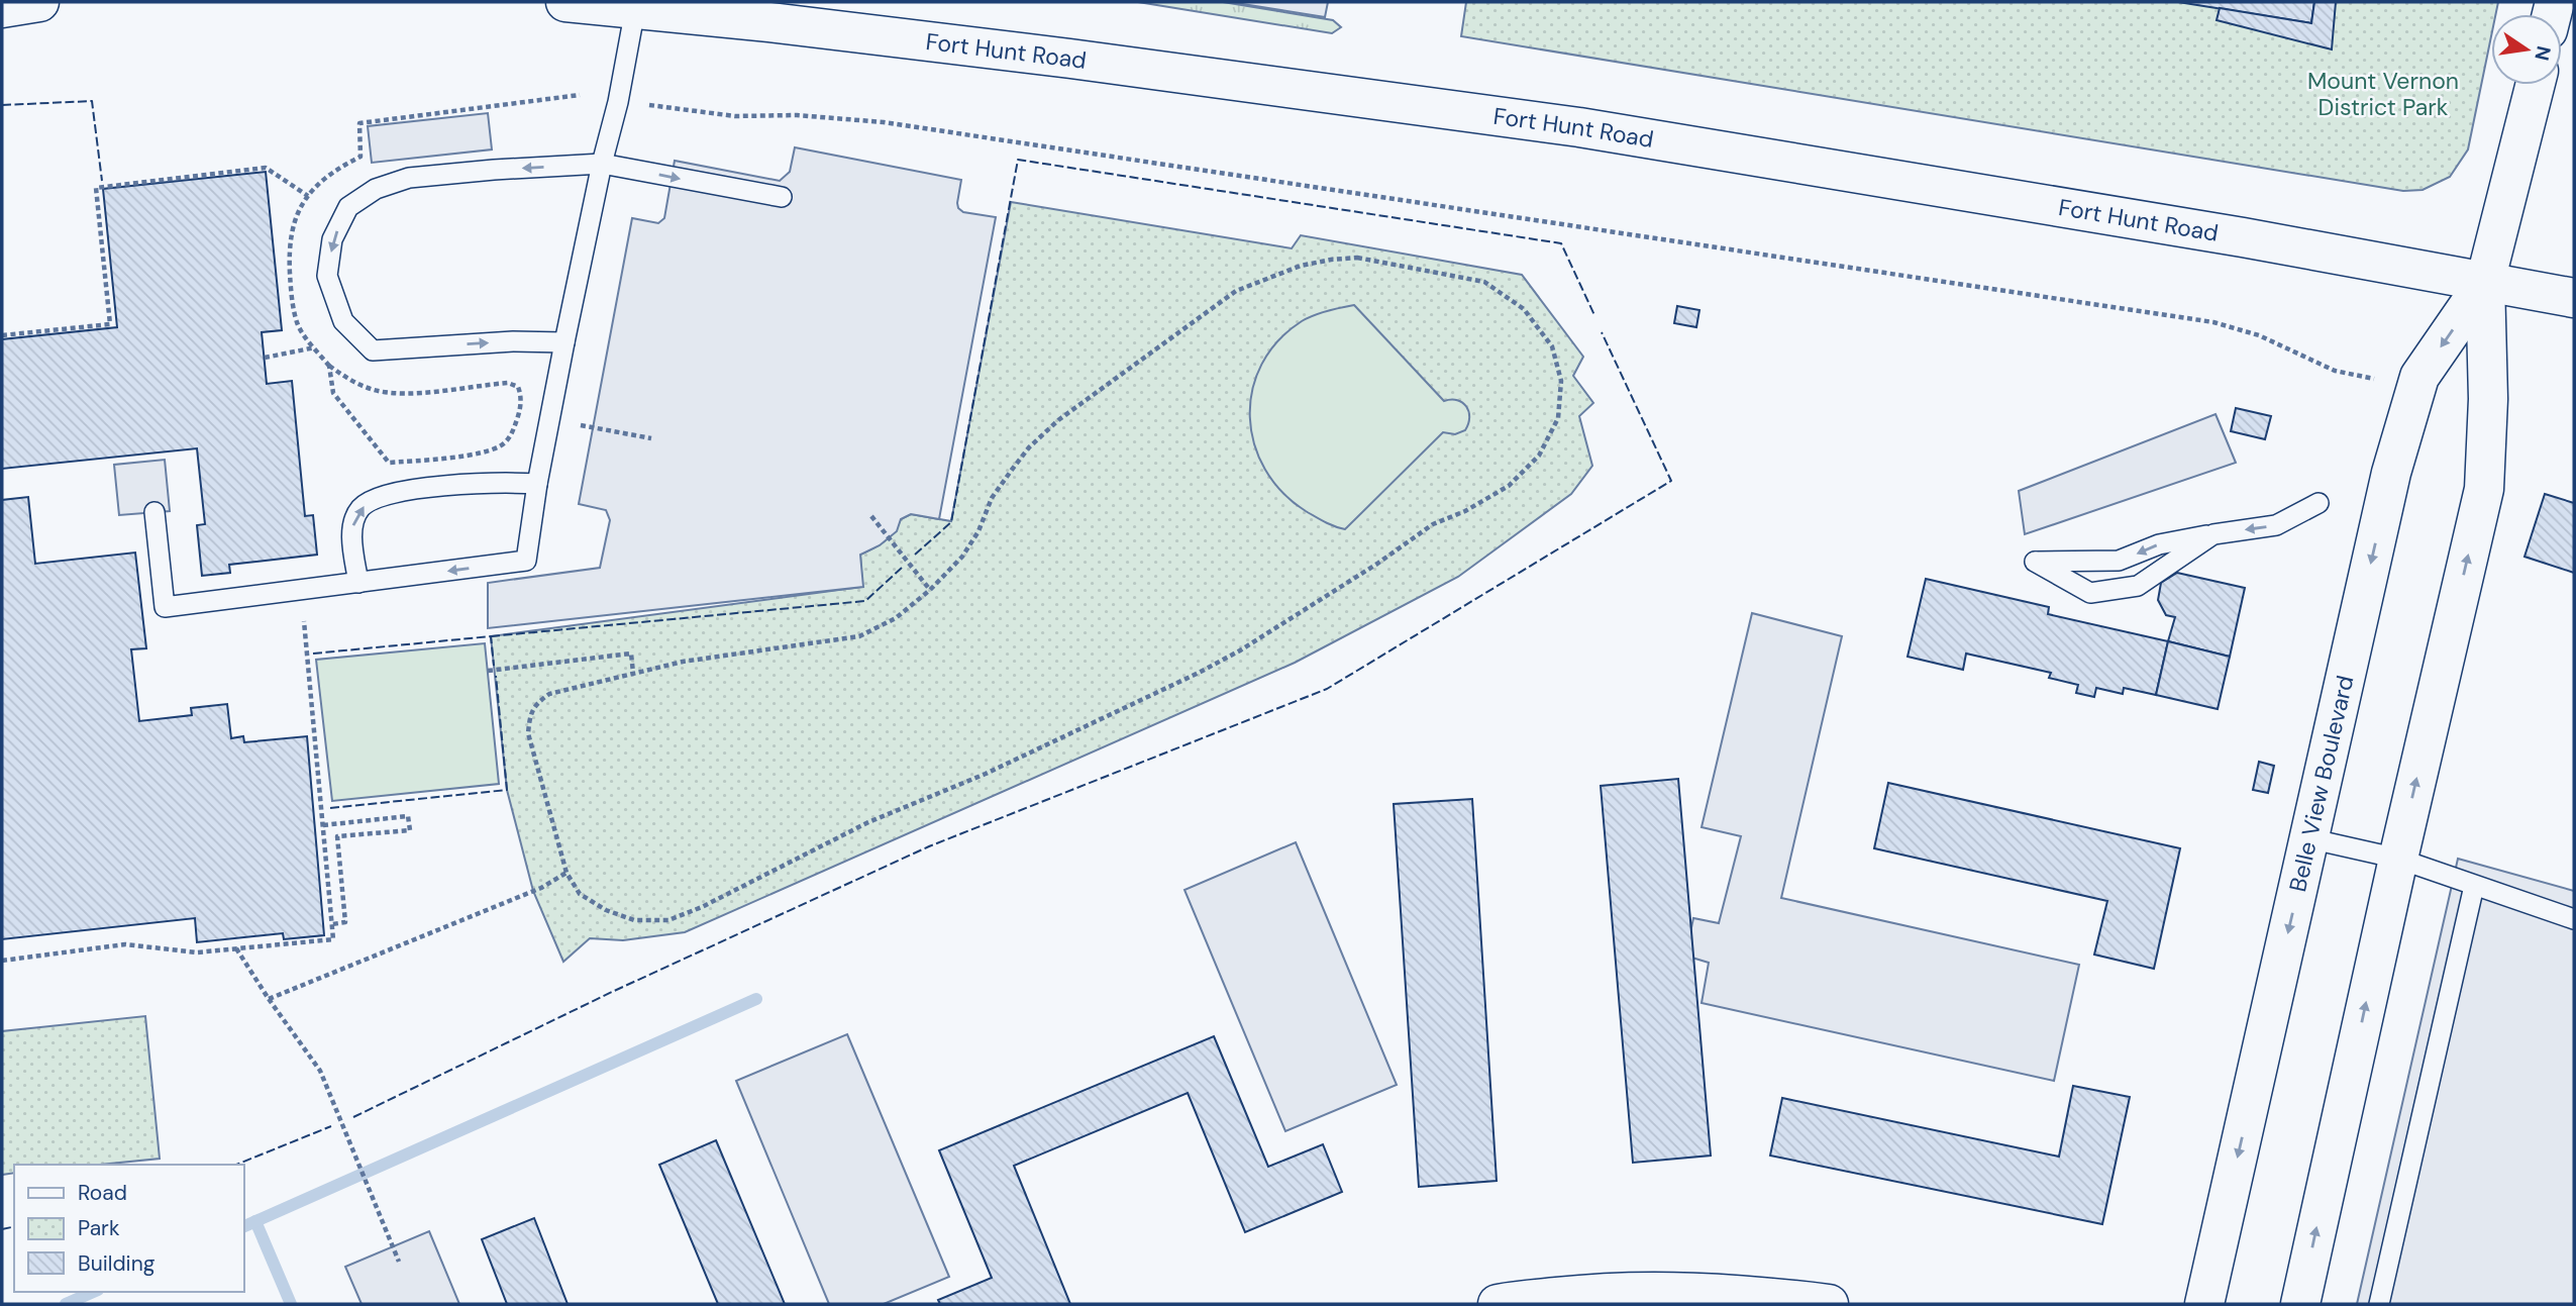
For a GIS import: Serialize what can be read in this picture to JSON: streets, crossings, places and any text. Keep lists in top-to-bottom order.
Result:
{
  "streets": {
    "main road": ["Fort Hunt Road", "Belle View Boulevard"]
  },
  "crossings": [
    ["Fort Hunt Road", "Belle View Boulevard"]
  ],
  "parks": ["Mount Vernon District Park"],
  "legend": ["Road", "Park", "Building"],
  "north": "right"
}
